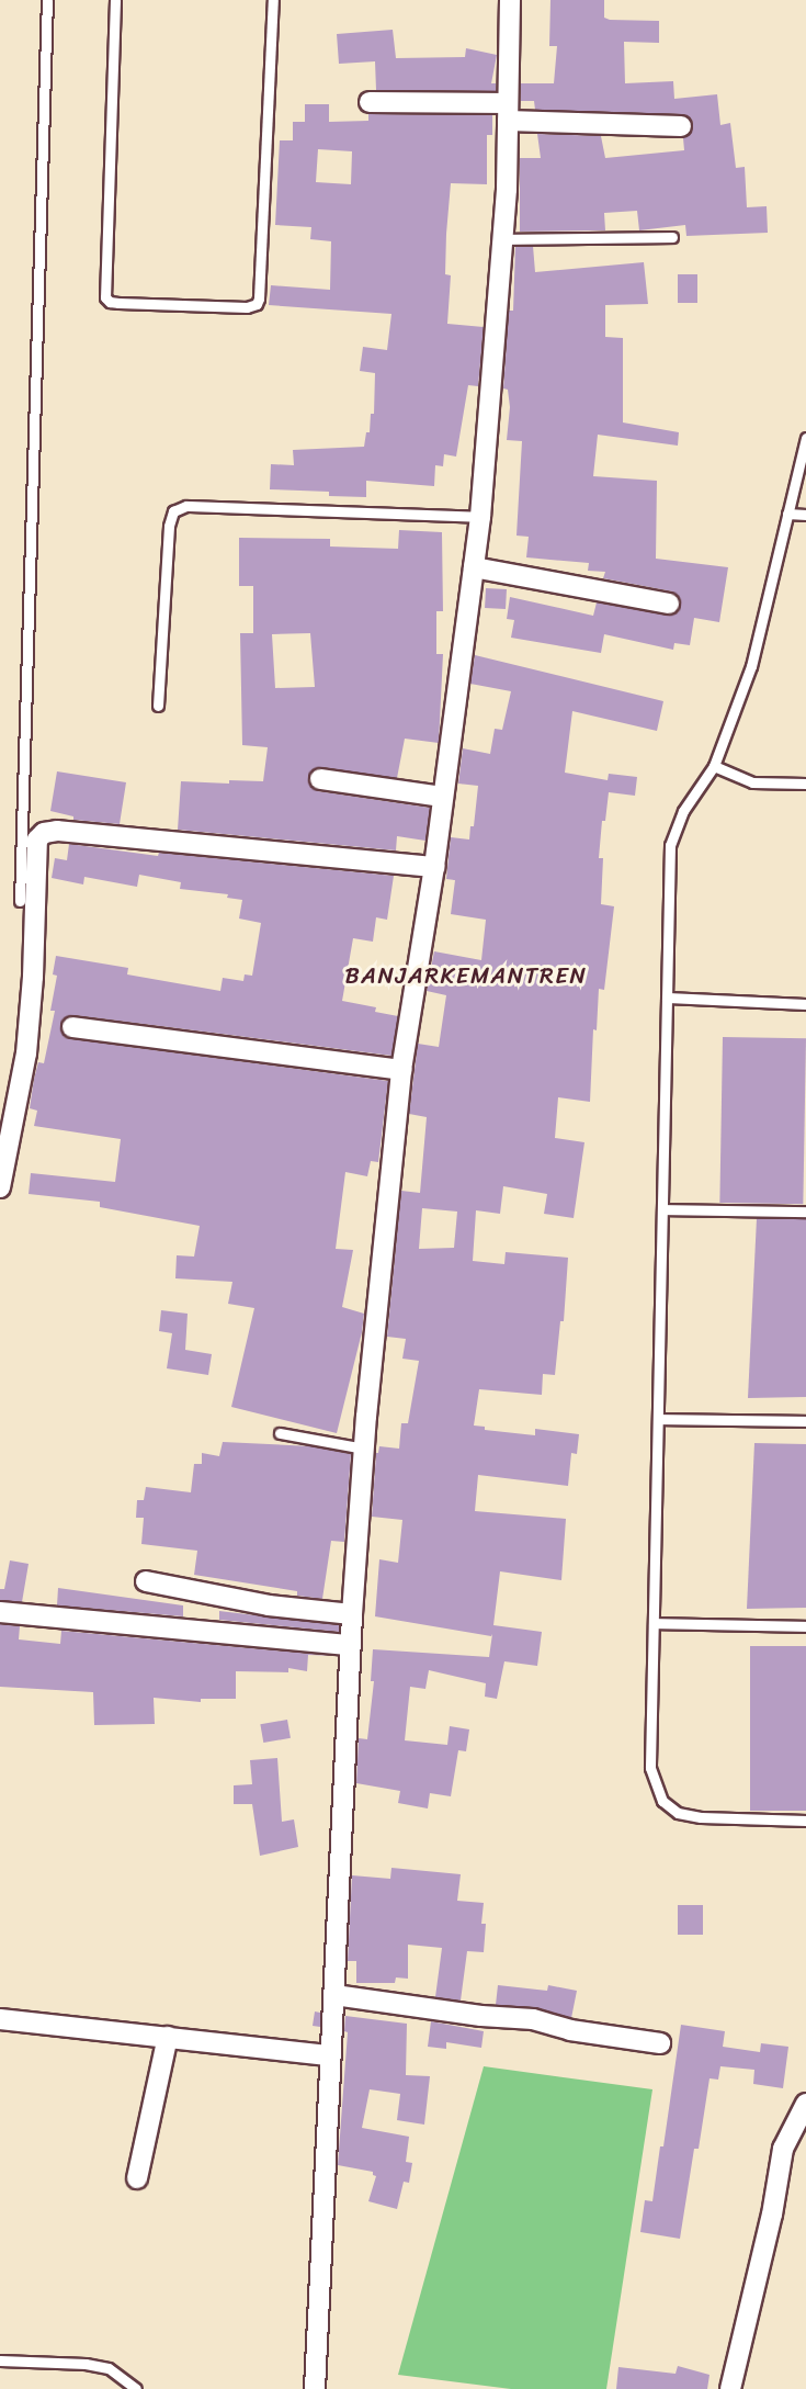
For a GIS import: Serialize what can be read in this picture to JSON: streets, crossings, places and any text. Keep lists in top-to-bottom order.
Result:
{
  "districts": ["BANJARKEMANTREN"]
}
